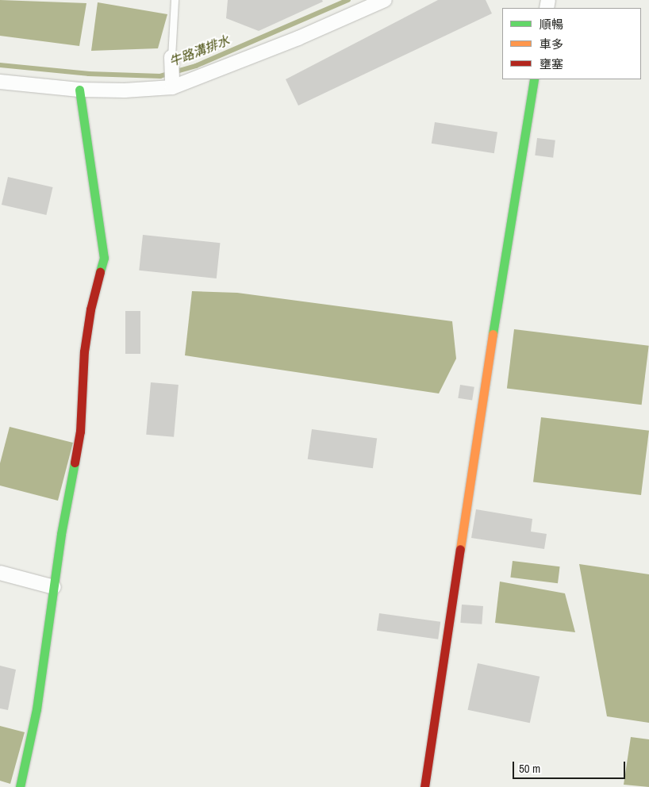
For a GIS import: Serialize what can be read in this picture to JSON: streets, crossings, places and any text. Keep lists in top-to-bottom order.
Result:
{
  "water": ["牛路溝排水"],
  "legend": ["順暢", "車多", "壅塞"],
  "scale_bar": "50 m"
}
